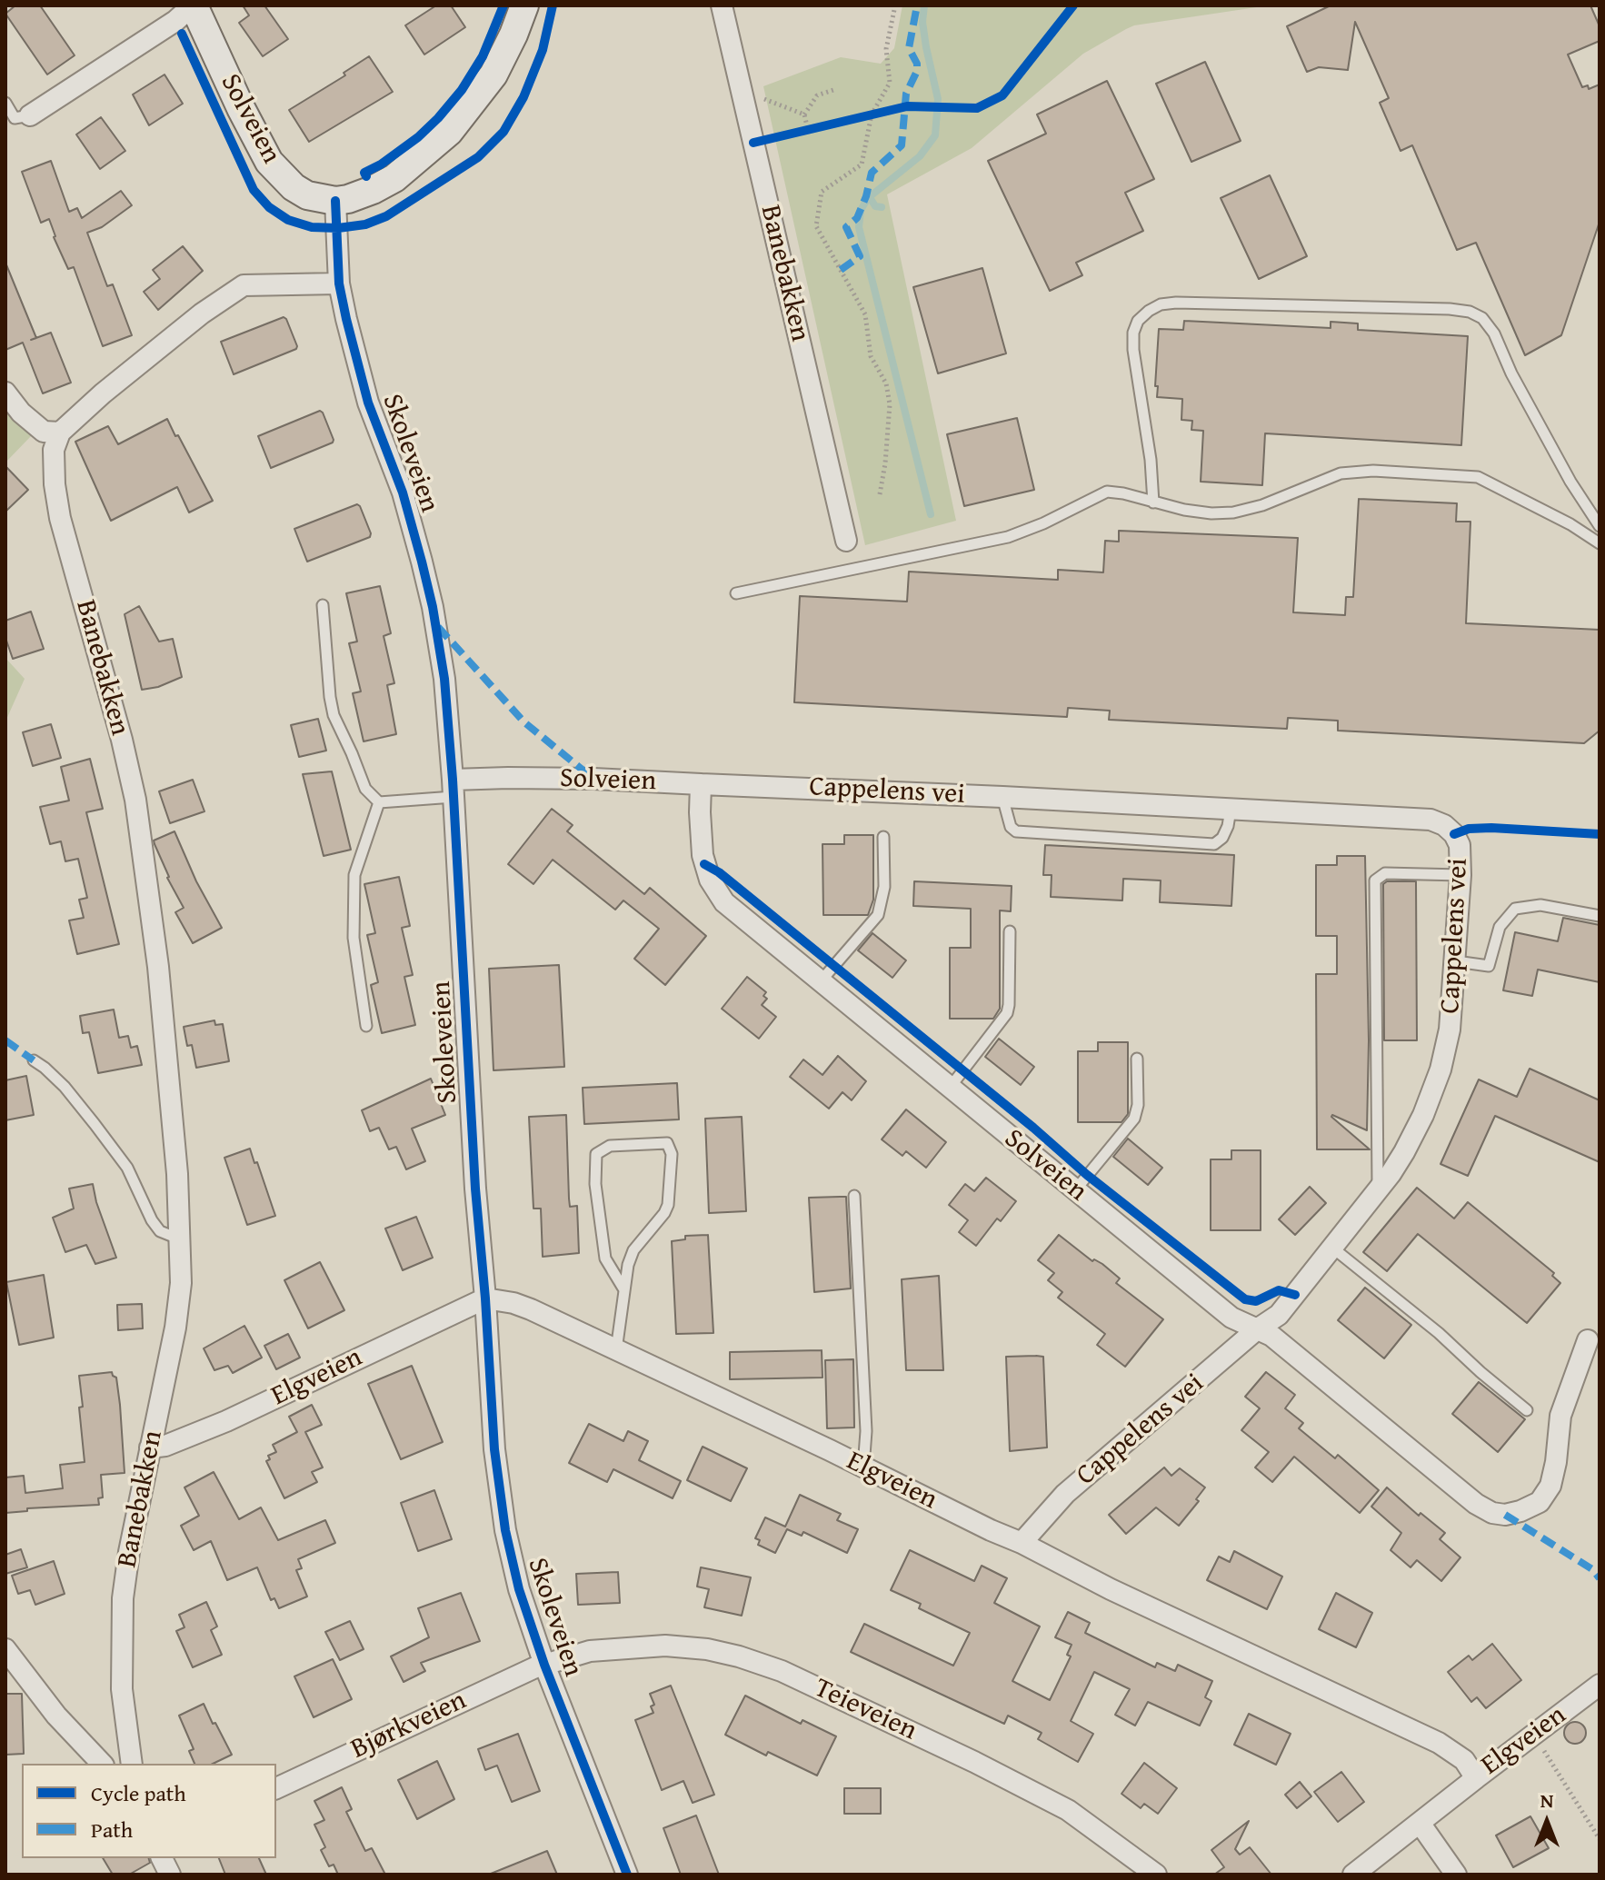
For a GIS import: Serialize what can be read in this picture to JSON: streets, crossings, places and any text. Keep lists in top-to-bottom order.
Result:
{
  "streets": {
    "main road": ["Solveien"],
    "street": [
      "Banebakken",
      "Skoleveien",
      "Cappelens vei",
      "Elgveien",
      "Teieveien",
      "Bjørkveien"
    ]
  },
  "crossings": [
    ["Solveien", "Skoleveien"],
    ["Solveien", "Cappelens vei"],
    ["Banebakken", "Elgveien"],
    ["Skoleveien", "Elgveien"],
    ["Skoleveien", "Teieveien"],
    ["Skoleveien", "Bjørkveien"],
    ["Cappelens vei", "Elgveien"],
    ["Teieveien", "Bjørkveien"]
  ],
  "legend": ["Cycle path", "Path"],
  "north": "top"
}
